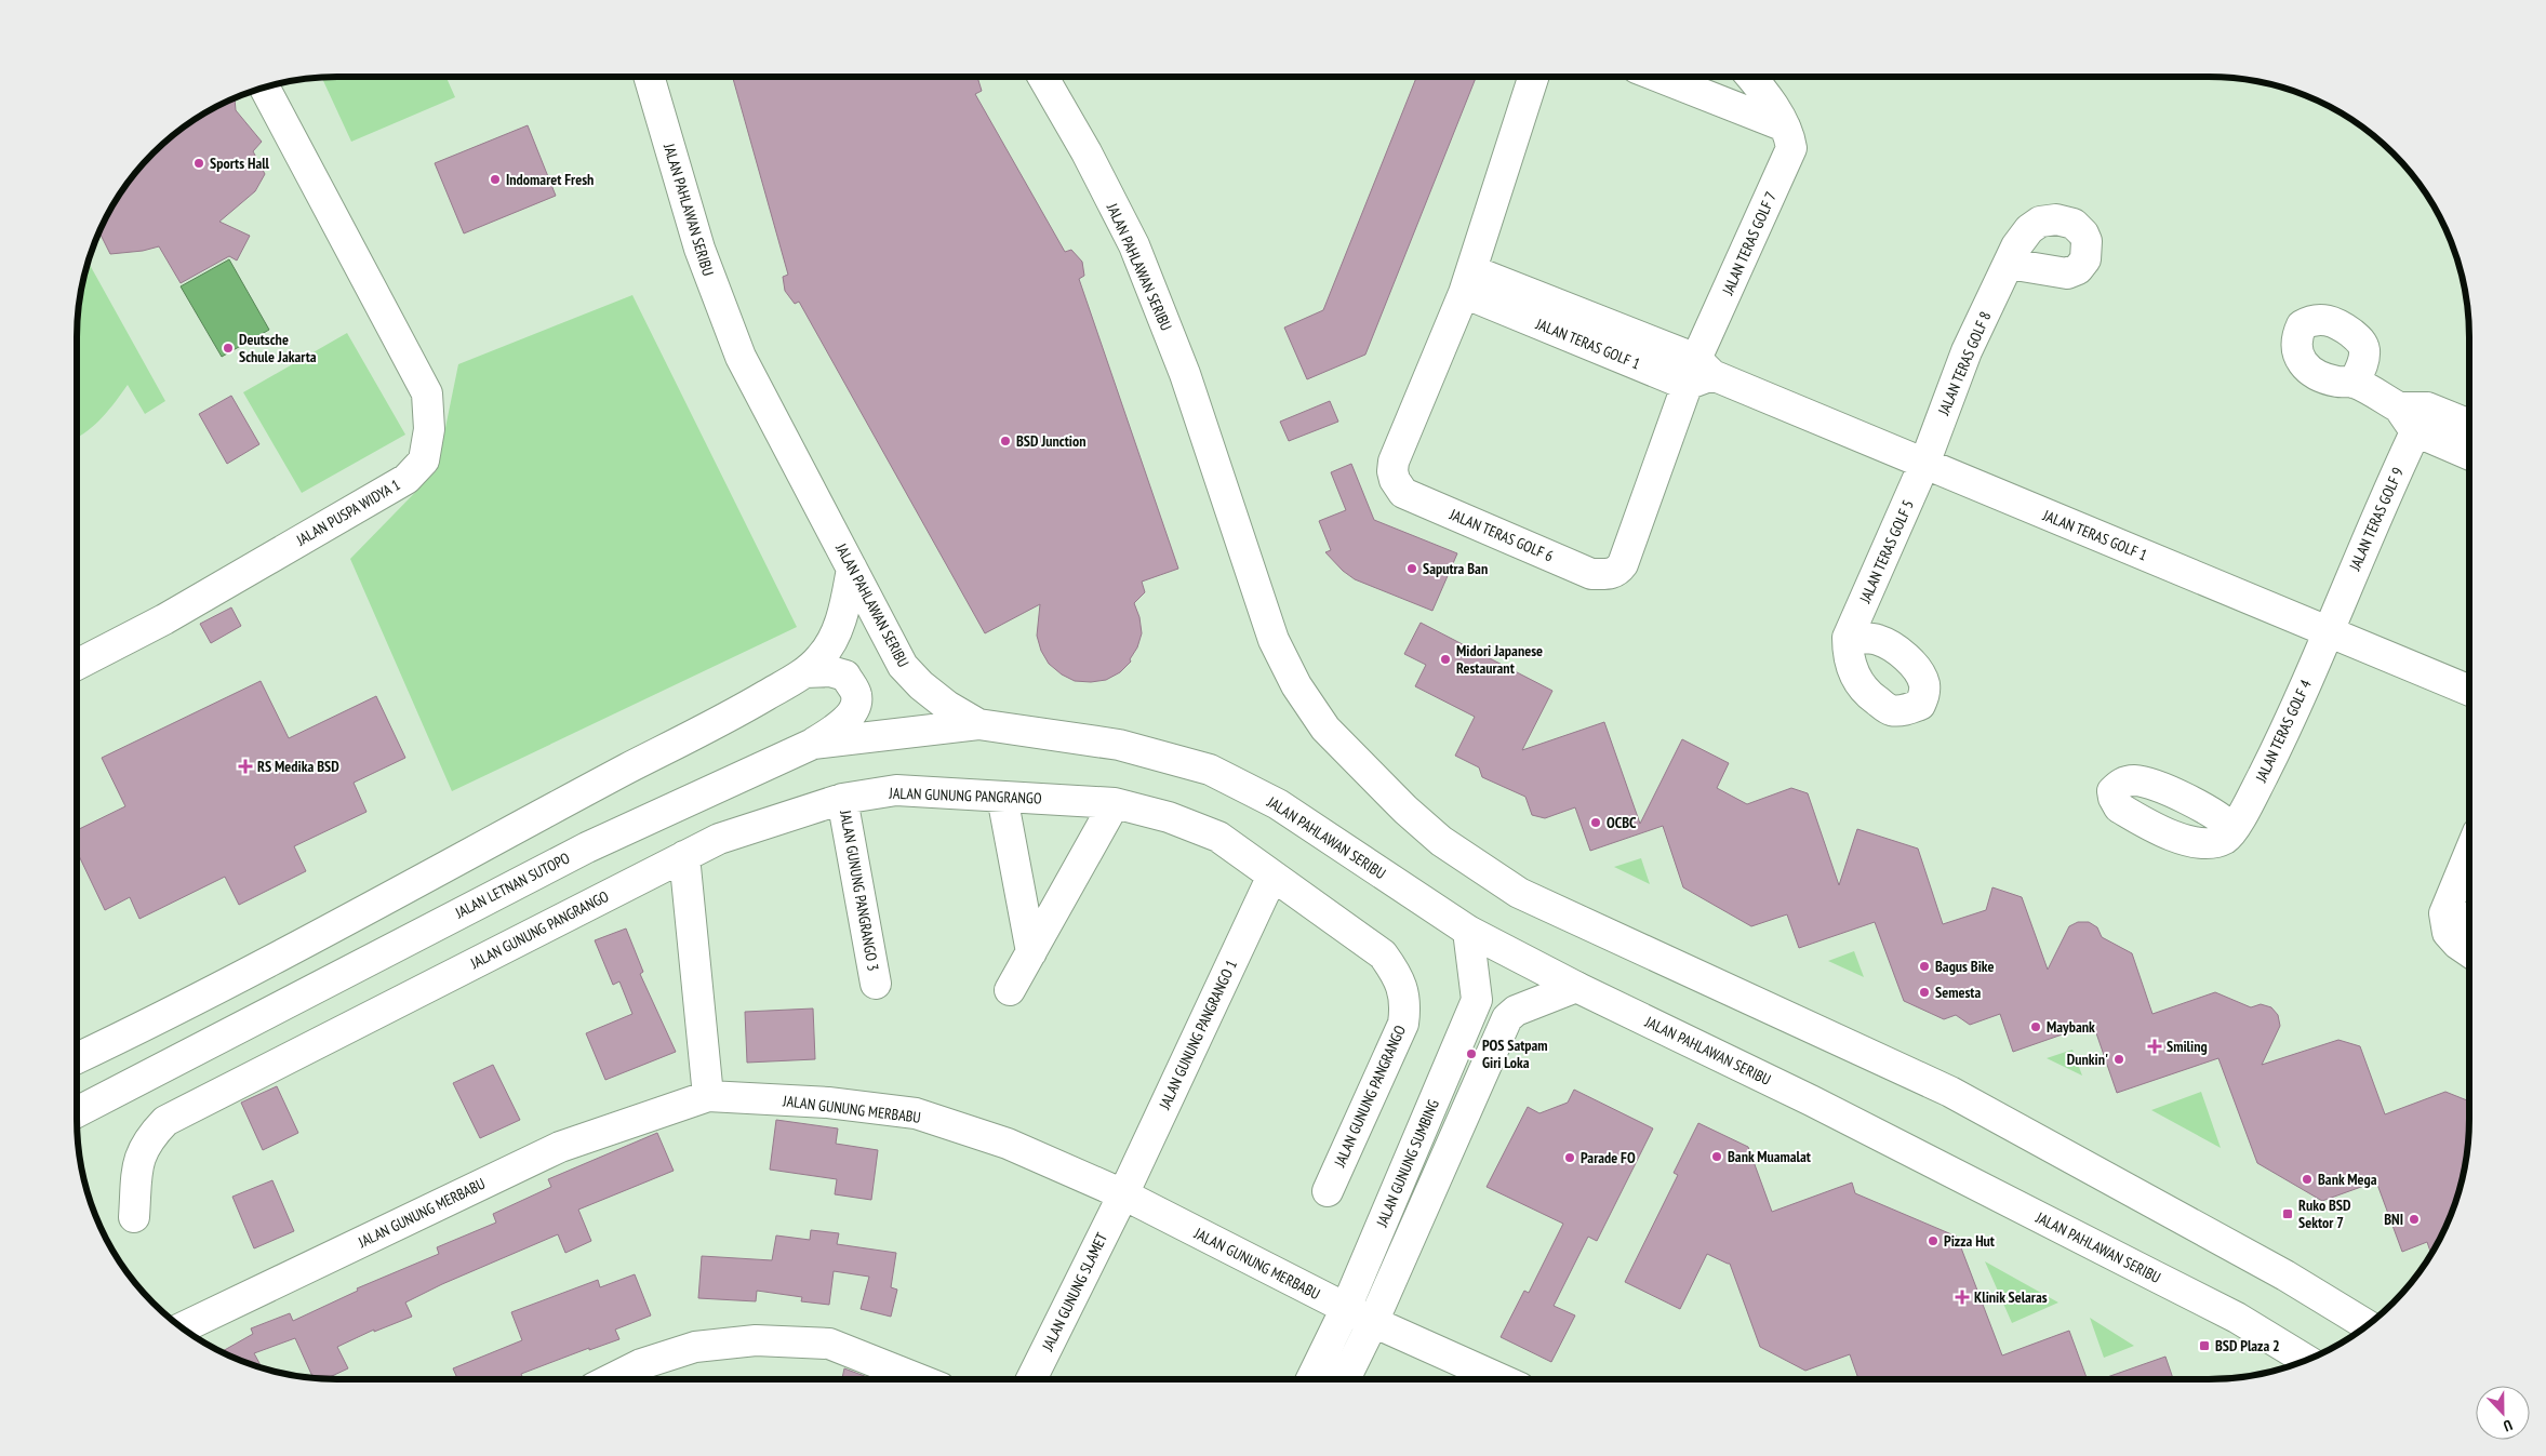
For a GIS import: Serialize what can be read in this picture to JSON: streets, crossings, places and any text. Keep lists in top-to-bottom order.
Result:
{
  "streets": {
    "street": [
      "JALAN PAHLAWAN SERIBU",
      "JALAN TERAS GOLF 7",
      "JALAN TERAS GOLF 1",
      "JALAN TERAS GOLF 8",
      "JALAN PUSPA WIDYA 1",
      "JALAN TERAS GOLF 9",
      "JALAN TERAS GOLF 6",
      "JALAN TERAS GOLF 5",
      "JALAN TERAS GOLF 4",
      "JALAN GUNUNG PANGRANGO",
      "JALAN LETNAN SUTOPO",
      "JALAN GUNUNG PANGRANGO 3",
      "JALAN GUNUNG PANGRANGO 1",
      "JALAN GUNUNG MERBABU",
      "JALAN GUNUNG SUMBING",
      "JALAN GUNUNG SLAMET"
    ]
  },
  "crossings": [
    ["JALAN PAHLAWAN SERIBU", "JALAN LETNAN SUTOPO"],
    ["JALAN PAHLAWAN SERIBU", "JALAN GUNUNG SUMBING"],
    ["JALAN TERAS GOLF 7", "JALAN TERAS GOLF 1"],
    ["JALAN TERAS GOLF 7", "JALAN TERAS GOLF 6"],
    ["JALAN TERAS GOLF 1", "JALAN TERAS GOLF 8"],
    ["JALAN TERAS GOLF 1", "JALAN TERAS GOLF 9"],
    ["JALAN TERAS GOLF 1", "JALAN TERAS GOLF 6"],
    ["JALAN TERAS GOLF 1", "JALAN TERAS GOLF 5"],
    ["JALAN TERAS GOLF 1", "JALAN TERAS GOLF 4"],
    ["JALAN TERAS GOLF 8", "JALAN TERAS GOLF 5"],
    ["JALAN TERAS GOLF 9", "JALAN TERAS GOLF 4"],
    ["JALAN GUNUNG PANGRANGO", "JALAN GUNUNG PANGRANGO 3"],
    ["JALAN GUNUNG PANGRANGO", "JALAN GUNUNG PANGRANGO 1"],
    ["JALAN GUNUNG PANGRANGO 1", "JALAN GUNUNG MERBABU"],
    ["JALAN GUNUNG PANGRANGO 1", "JALAN GUNUNG SLAMET"],
    ["JALAN GUNUNG MERBABU", "JALAN GUNUNG SUMBING"],
    ["JALAN GUNUNG MERBABU", "JALAN GUNUNG SLAMET"]
  ],
  "places": {
    "other": [
      "Sports Hall",
      "Indomaret Fresh",
      "Deutsche Schule Jakarta",
      "BSD Junction",
      "Saputra Ban",
      "Midori Japanese Restaurant",
      "OCBC",
      "Bagus Bike",
      "Semesta",
      "Maybank",
      "POS Satpam Giri Loka",
      "Dunkin'",
      "Bank Muamalat",
      "Parade FO",
      "Bank Mega",
      "BNI",
      "Pizza Hut"
    ],
    "health": ["RS Medika BSD", "Smiling", "Klinik Selaras"],
    "transit": ["Ruko BSD Sektor 7", "BSD Plaza 2"]
  },
  "north": "bottom"
}
